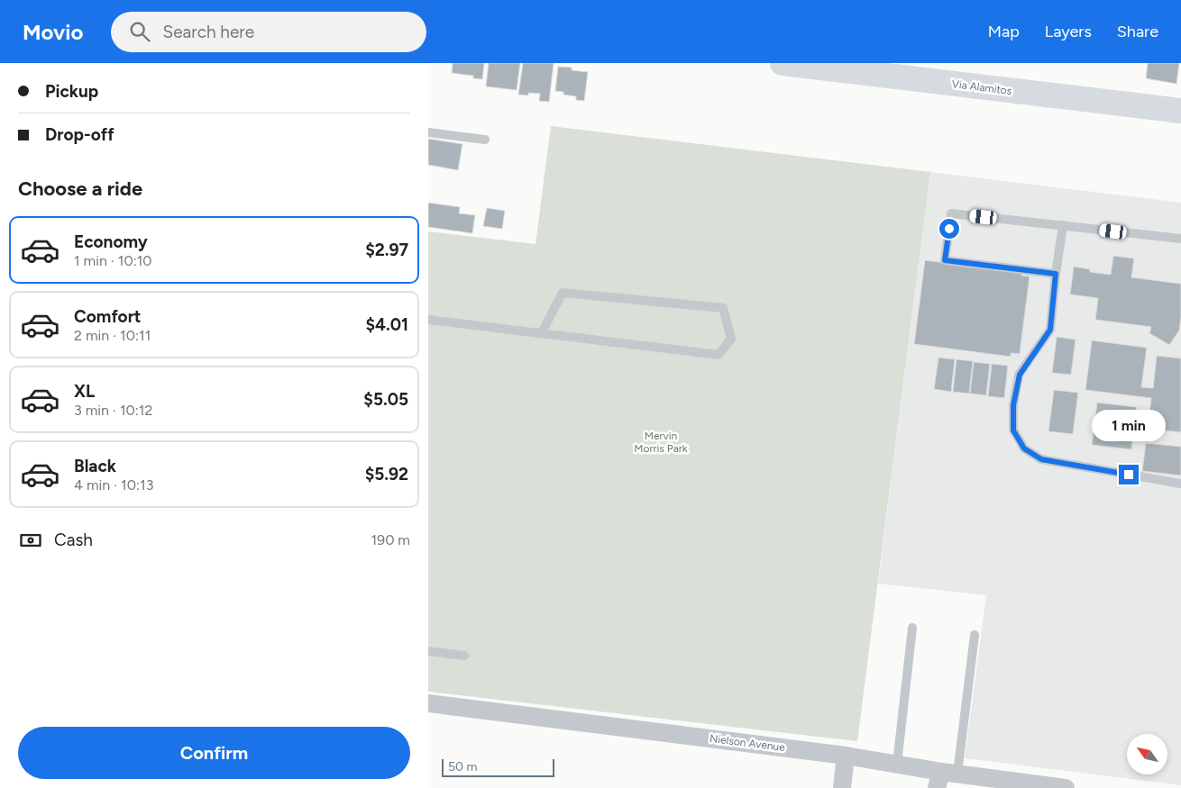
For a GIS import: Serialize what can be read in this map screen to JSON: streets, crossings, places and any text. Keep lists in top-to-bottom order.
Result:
{
  "streets": {
    "street": ["Via Alamitos", "Nielson Avenue"]
  },
  "parks": ["Mervin Morris Park"],
  "scale_bar": "50 m",
  "north": "top left",
  "page": {
    "header": "Movio",
    "search": "Search here",
    "nav": ["Map", "Layers", "Share"],
    "banner": ["Pickup", "Drop-off"],
    "heading": "Choose a ride",
    "list": [
      {
        "name": "Economy",
        "note": "1 min · 10:10",
        "value": "$2.97"
      },
      {
        "name": "Comfort",
        "note": "2 min · 10:11",
        "value": "$4.01"
      },
      {
        "name": "XL",
        "note": "3 min · 10:12",
        "value": "$5.05"
      },
      {
        "name": "Black",
        "note": "4 min · 10:13",
        "value": "$5.92"
      }
    ],
    "bubble": "1 min",
    "pay": ["Cash", "190 m"],
    "buttons": "Confirm",
    "scale": "50 m"
  }
}
